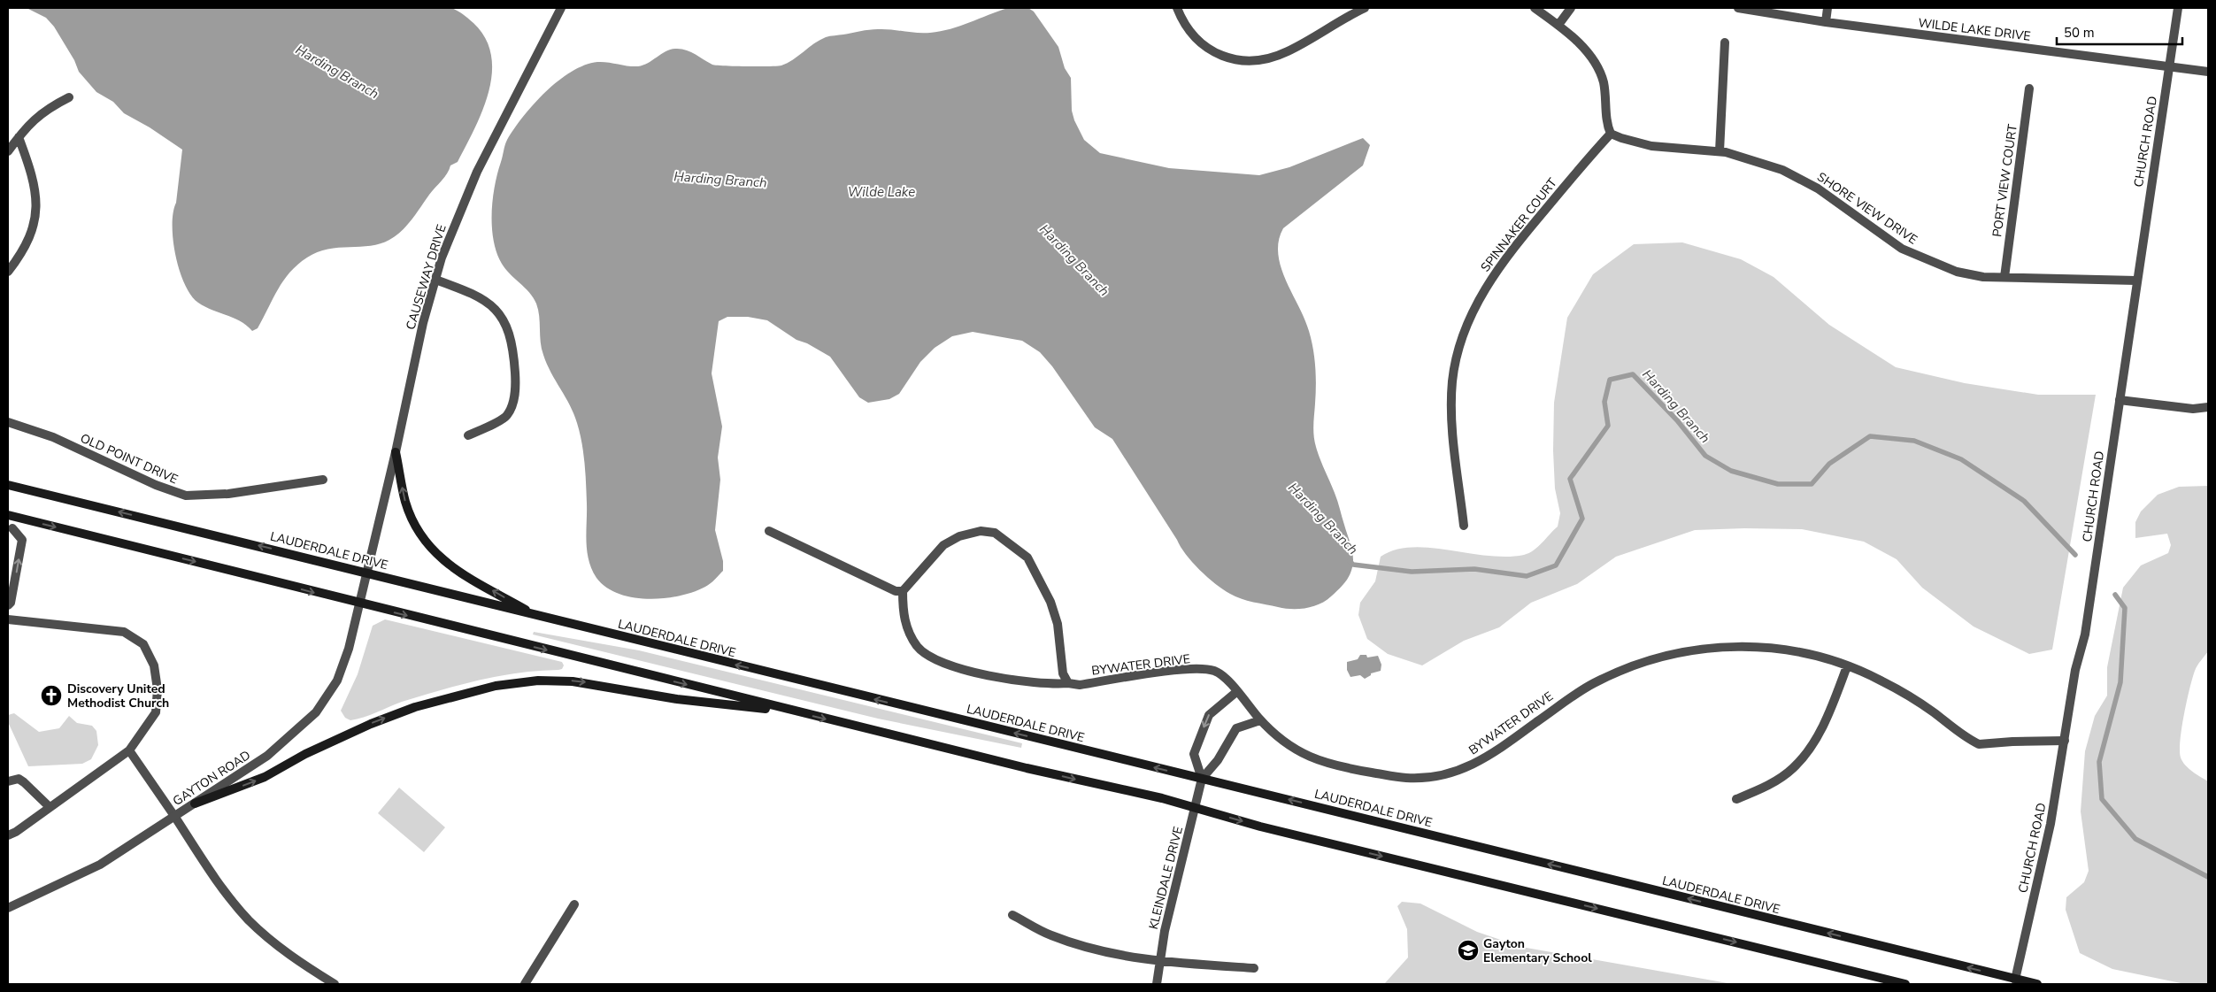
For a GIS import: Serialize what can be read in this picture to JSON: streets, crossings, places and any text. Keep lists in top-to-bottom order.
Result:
{
  "streets": {
    "main road": ["LAUDERDALE DRIVE"],
    "street": [
      "WILDE LAKE DRIVE",
      "CHURCH ROAD",
      "PORT VIEW COURT",
      "SHORE VIEW DRIVE",
      "SPINNAKER COURT",
      "CAUSEWAY DRIVE",
      "OLD POINT DRIVE",
      "BYWATER DRIVE",
      "GAYTON ROAD",
      "KLEINDALE DRIVE"
    ]
  },
  "crossings": [
    ["WILDE LAKE DRIVE", "CHURCH ROAD"],
    ["CHURCH ROAD", "SHORE VIEW DRIVE"],
    ["CHURCH ROAD", "LAUDERDALE DRIVE"],
    ["CHURCH ROAD", "BYWATER DRIVE"],
    ["PORT VIEW COURT", "SHORE VIEW DRIVE"],
    ["SHORE VIEW DRIVE", "SPINNAKER COURT"],
    ["CAUSEWAY DRIVE", "LAUDERDALE DRIVE"],
    ["CAUSEWAY DRIVE", "GAYTON ROAD"],
    ["LAUDERDALE DRIVE", "GAYTON ROAD"],
    ["LAUDERDALE DRIVE", "KLEINDALE DRIVE"],
    ["BYWATER DRIVE", "KLEINDALE DRIVE"]
  ],
  "water": ["Harding Branch", "Wilde Lake"],
  "places": {
    "church": ["Discovery United Methodist Church"],
    "school or university": ["Gayton Elementary School"]
  },
  "scale_bar": "50 m"
}
